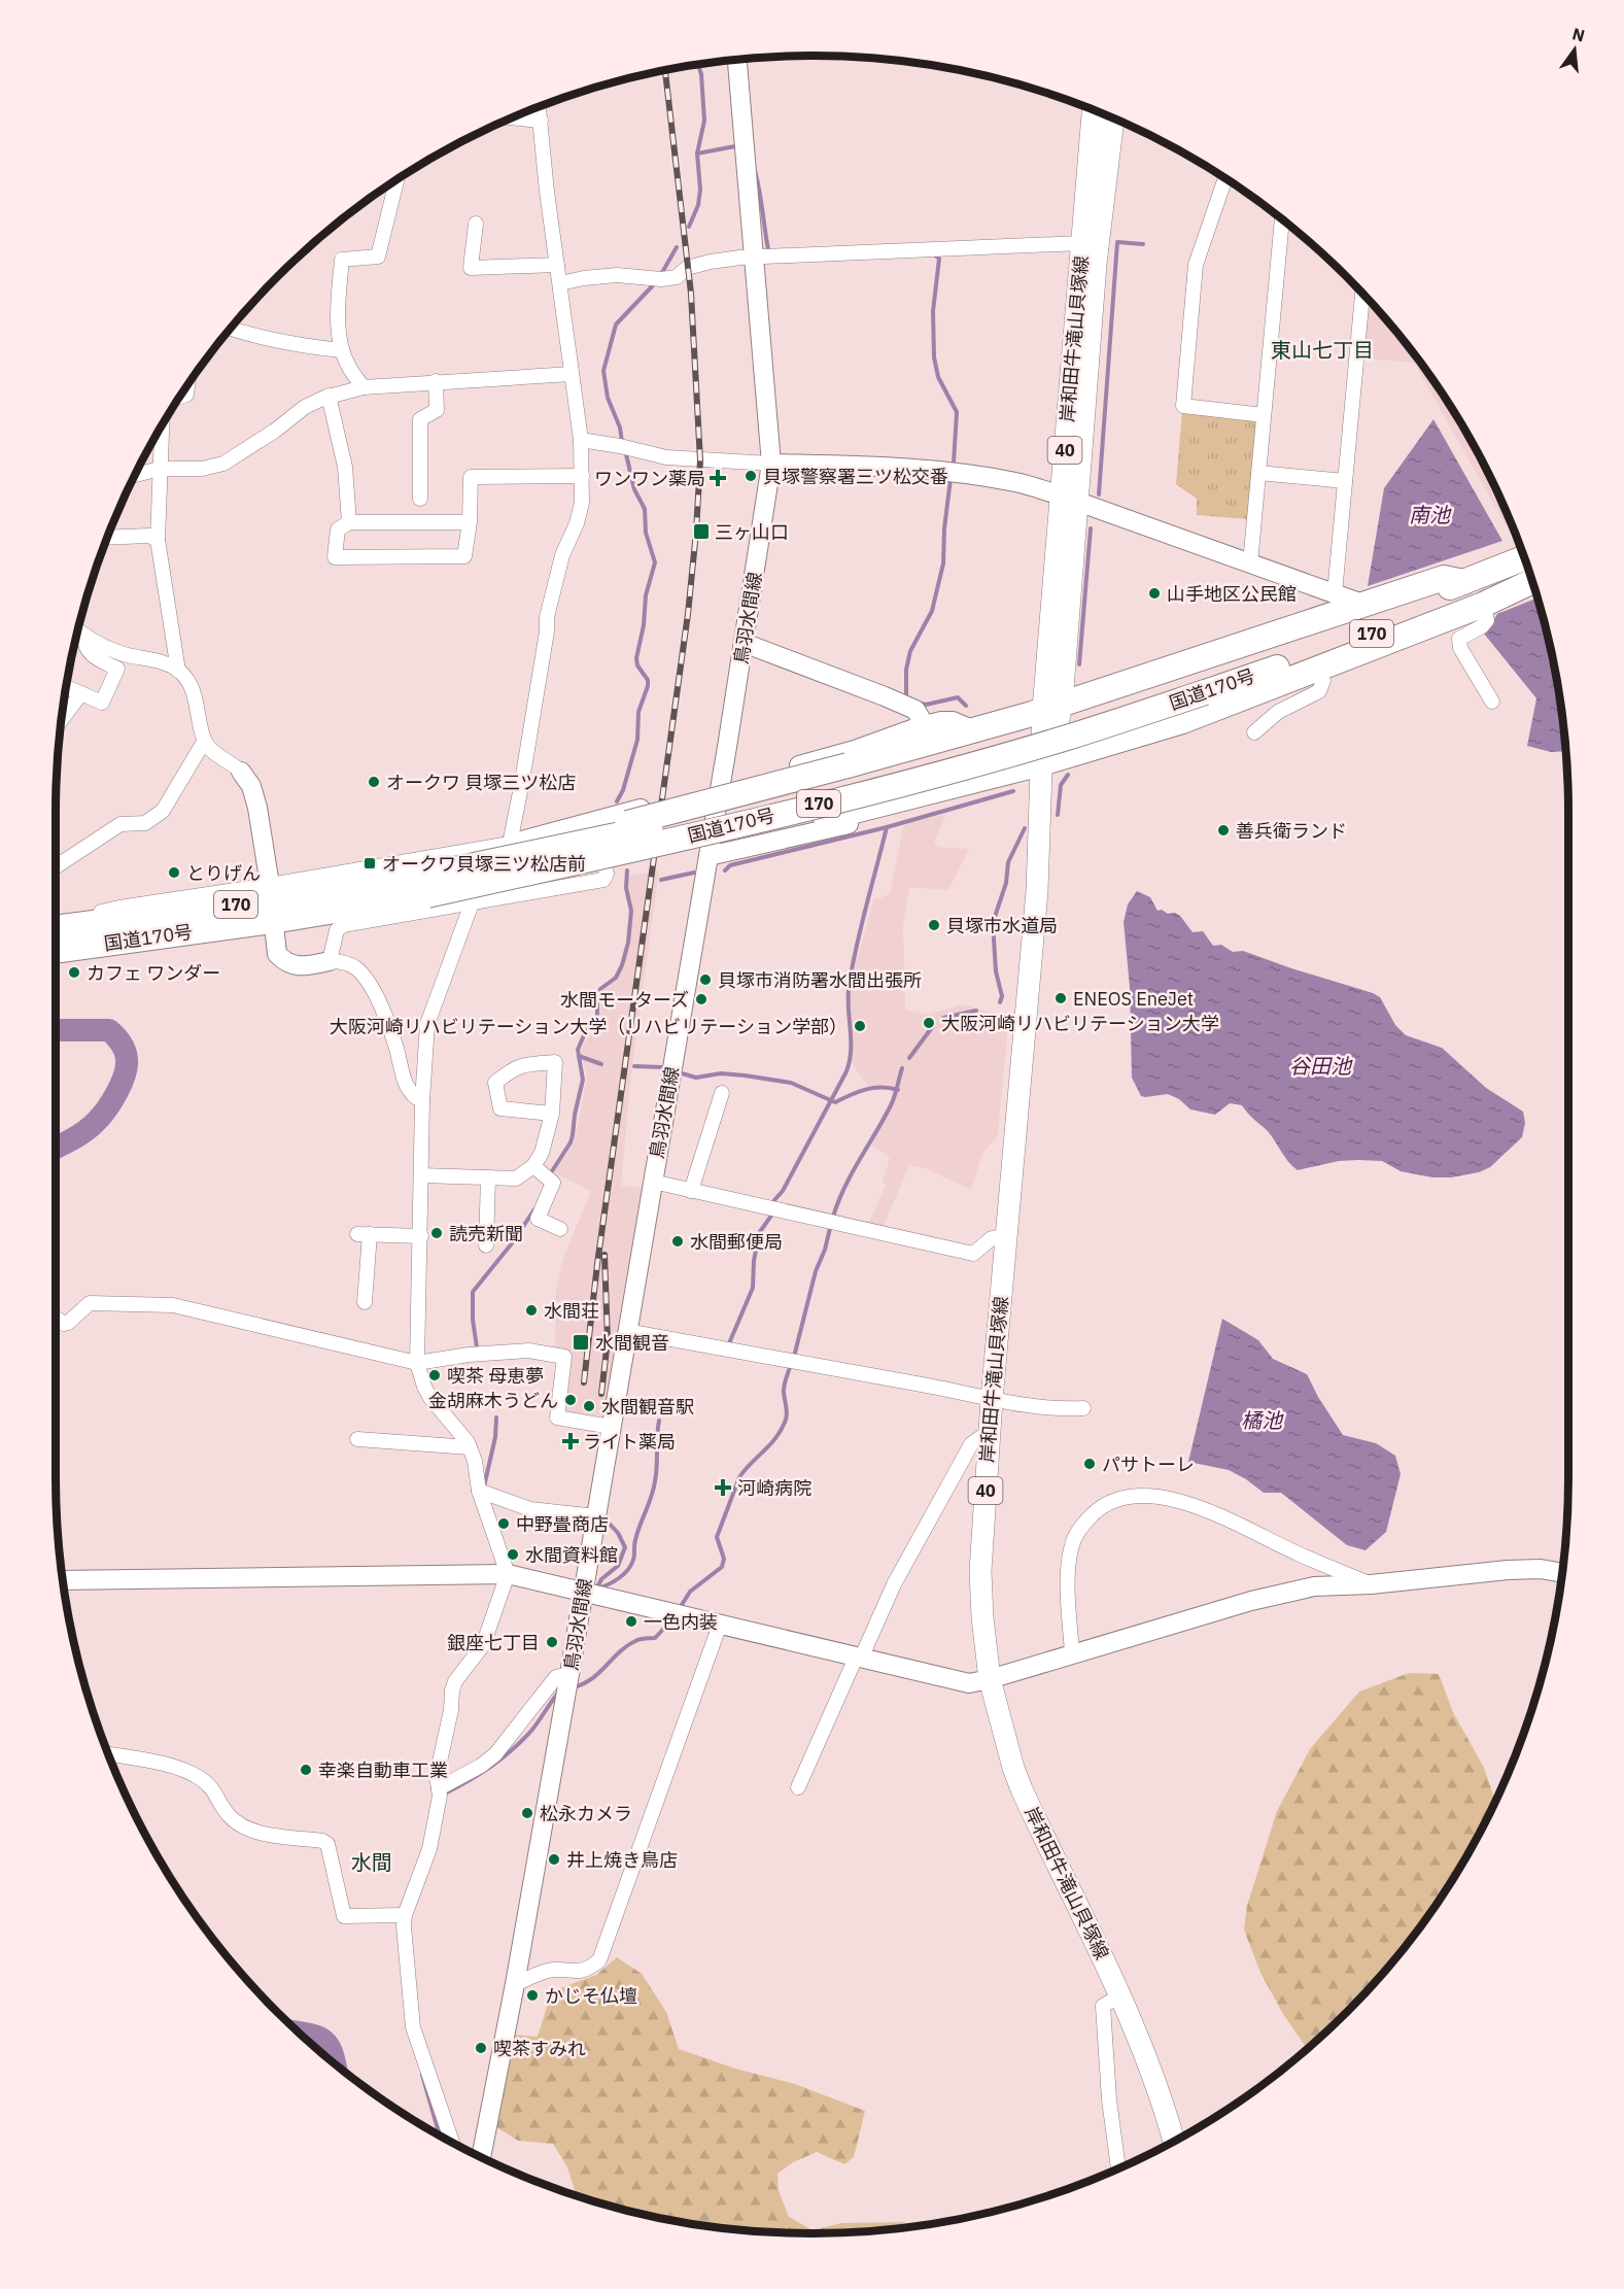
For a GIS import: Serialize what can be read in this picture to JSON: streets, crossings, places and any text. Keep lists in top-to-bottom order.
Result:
{
  "streets": {
    "highway": ["170", "国道170号"],
    "main road": ["岸和田牛滝山貝塚線", "40"],
    "street": ["鳥羽水間線"]
  },
  "districts": ["東山七丁目", "水間"],
  "water": ["南池", "谷田池", "橘池"],
  "places": {
    "other": [
      "貝塚警察署三ツ松交番",
      "山手地区公民館",
      "オークワ 貝塚三ツ松店",
      "善兵衛ランド",
      "とりげん",
      "貝塚市水道局",
      "カフェ ワンダー",
      "貝塚市消防署水間出張所",
      "ENEOS EneJet",
      "水間モーターズ",
      "大阪河崎リハビリテーション大学",
      "大阪河崎リハビリテーション大学（リハビリテーション学部）",
      "読売新聞",
      "水間郵便局",
      "水間荘",
      "喫茶 母恵夢",
      "金胡麻木うどん",
      "水間観音駅",
      "パサトーレ",
      "中野畳商店",
      "水間資料館",
      "一色内装",
      "銀座七丁目",
      "幸楽自動車工業",
      "松永カメラ",
      "井上焼き鳥店",
      "かじそ仏壇",
      "喫茶すみれ"
    ],
    "health": ["ワンワン薬局", "ライト薬局", "河崎病院"],
    "transit": ["三ヶ山口", "オークワ貝塚三ツ松店前", "水間観音"]
  },
  "north": "top"
}
